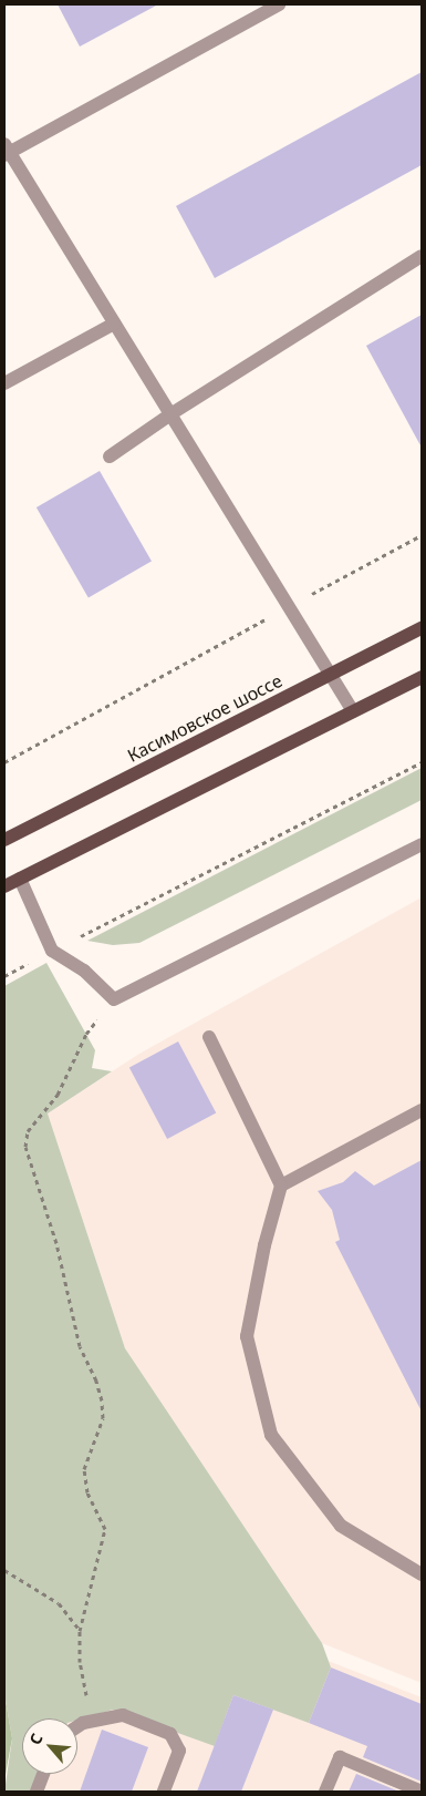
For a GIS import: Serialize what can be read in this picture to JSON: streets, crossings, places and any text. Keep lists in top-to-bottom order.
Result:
{
  "streets": {
    "main road": ["Касимовское шоссе"]
  },
  "north": "top left"
}
